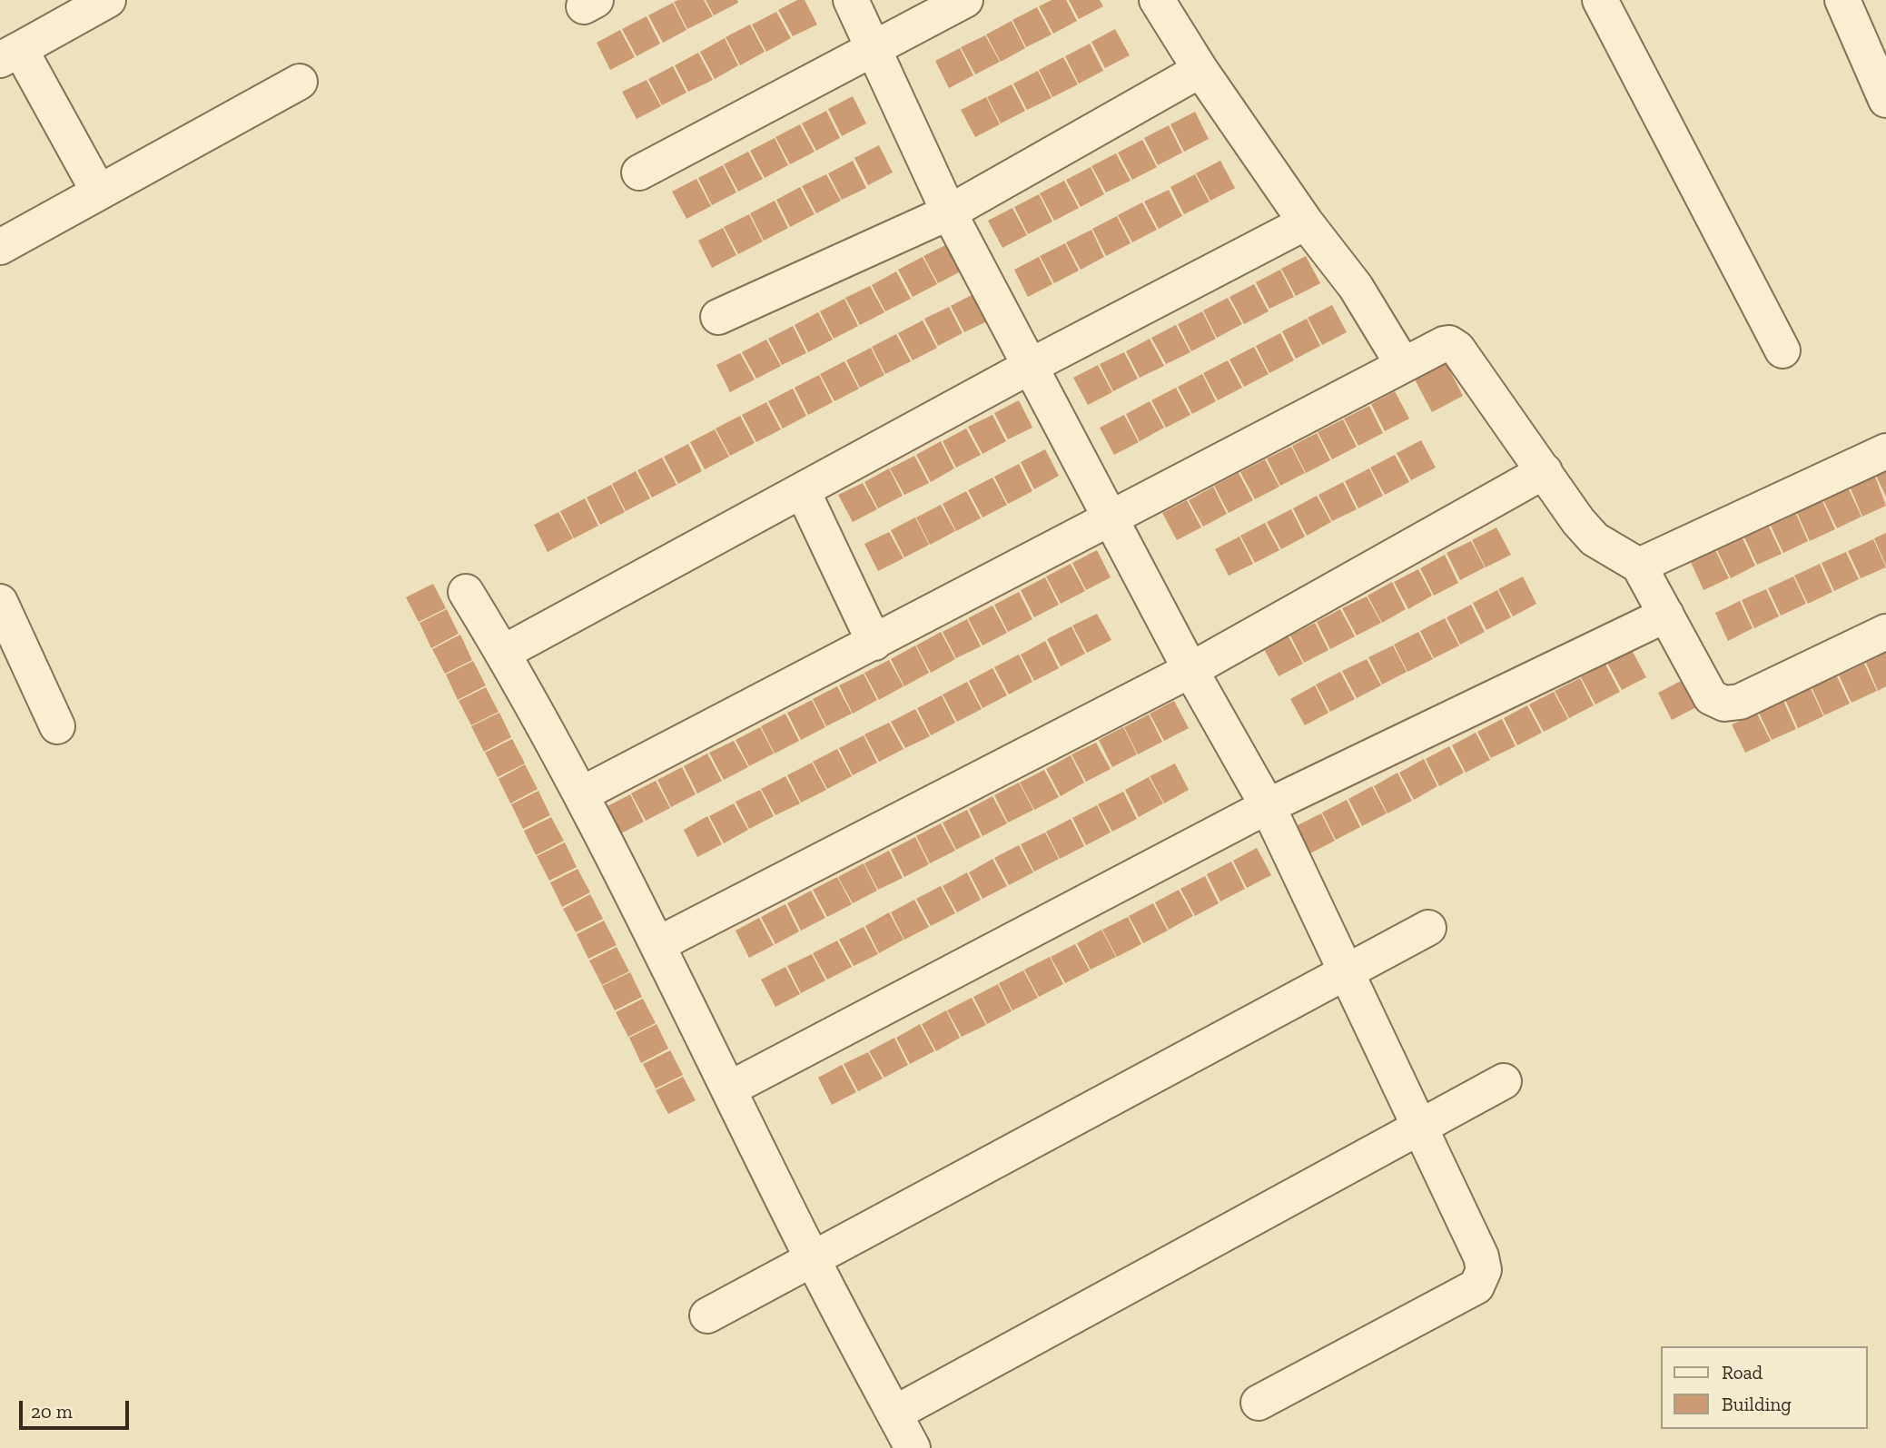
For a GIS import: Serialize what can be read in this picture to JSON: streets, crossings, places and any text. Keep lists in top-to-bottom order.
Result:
{
  "legend": ["Road", "Building"],
  "scale_bar": "20 m"
}
